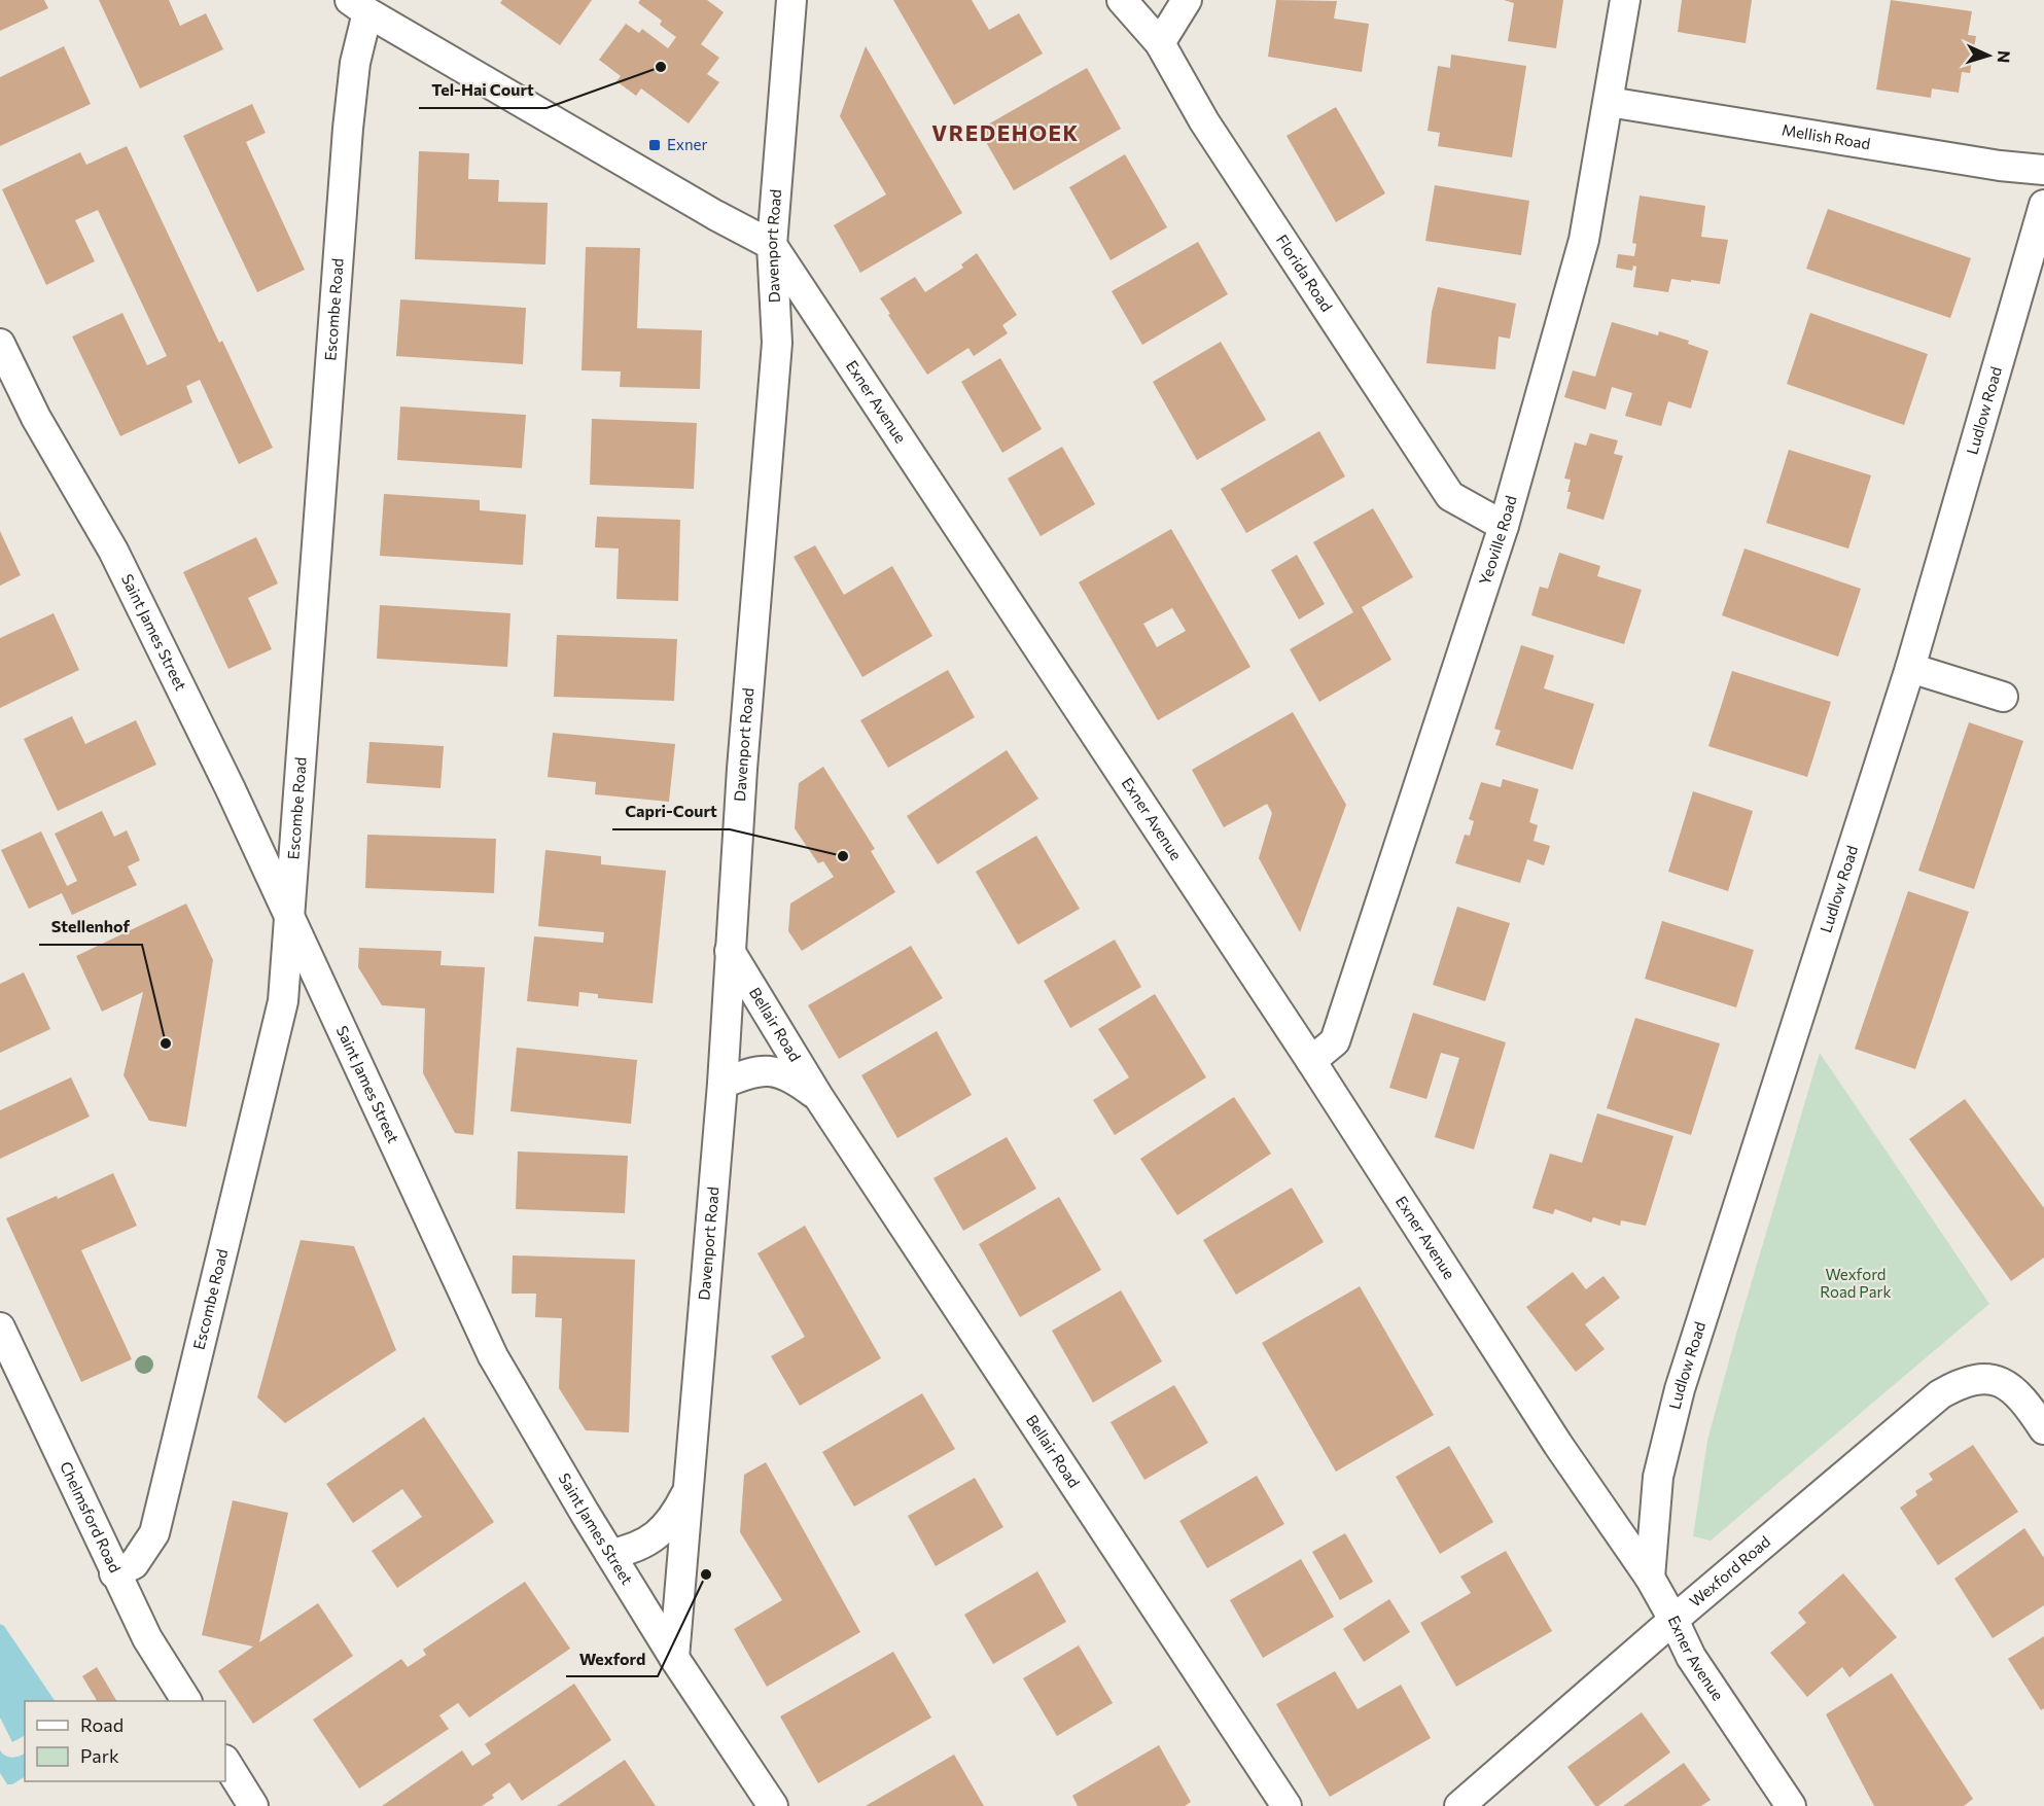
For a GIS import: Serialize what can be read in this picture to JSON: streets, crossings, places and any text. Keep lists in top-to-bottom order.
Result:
{
  "streets": {
    "street": [
      "Mellish Road",
      "Davenport Road",
      "Florida Road",
      "Escombe Road",
      "Exner Avenue",
      "Ludlow Road",
      "Yeoville Road",
      "Saint James Street",
      "Bellair Road",
      "Chelmsford Road",
      "Wexford Road"
    ]
  },
  "crossings": [
    ["Mellish Road", "Yeoville Road"],
    ["Davenport Road", "Exner Avenue"],
    ["Davenport Road", "Saint James Street"],
    ["Davenport Road", "Bellair Road"],
    ["Florida Road", "Yeoville Road"],
    ["Escombe Road", "Exner Avenue"],
    ["Escombe Road", "Saint James Street"],
    ["Escombe Road", "Chelmsford Road"],
    ["Exner Avenue", "Ludlow Road"],
    ["Exner Avenue", "Yeoville Road"],
    ["Exner Avenue", "Wexford Road"]
  ],
  "districts": ["VREDEHOEK"],
  "parks": ["Wexford Road Park"],
  "places": {
    "other": [
      "Tel-Hai Court",
      "Capri-Court",
      "Stellenhof",
      "Wexford"
    ],
    "transit": ["Exner"]
  },
  "legend": ["Road", "Park"],
  "north": "right"
}
